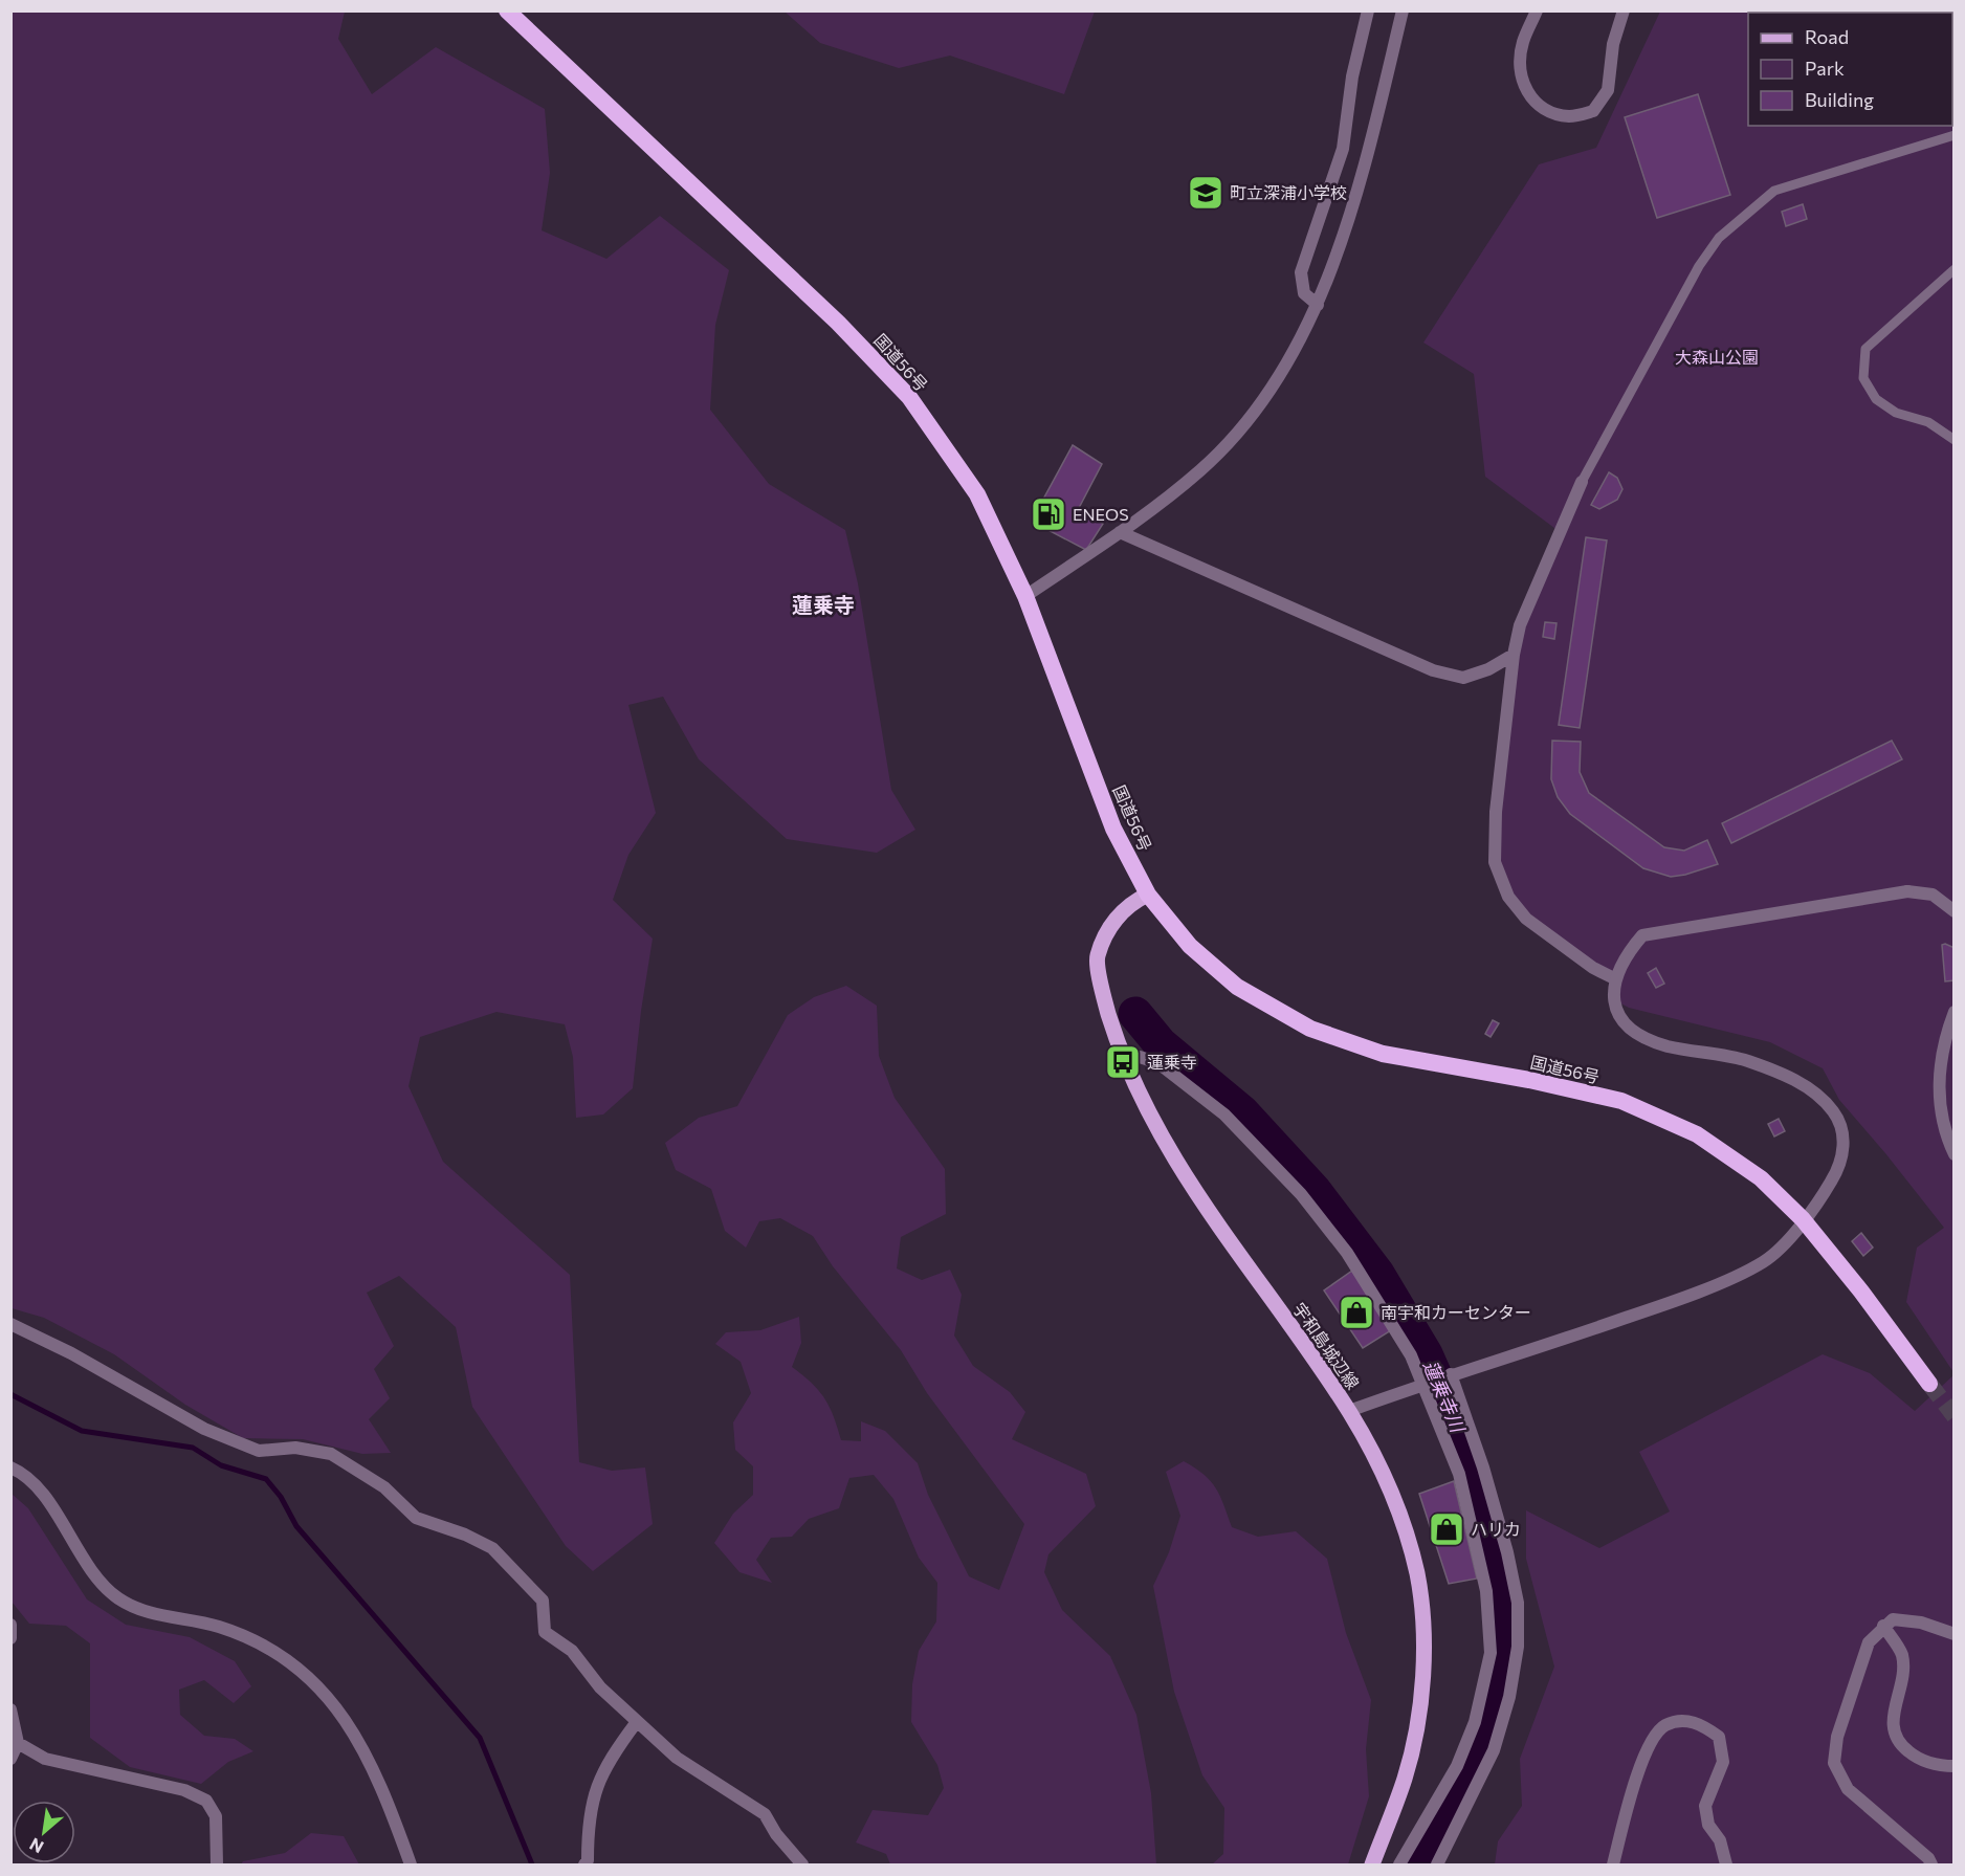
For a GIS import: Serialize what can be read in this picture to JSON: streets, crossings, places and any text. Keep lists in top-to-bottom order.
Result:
{
  "streets": {
    "highway": ["国道56号"],
    "main road": ["宇和島城辺線"]
  },
  "crossings": [
    ["国道56号", "宇和島城辺線"]
  ],
  "districts": ["蓮乗寺"],
  "water": ["蓮乗寺川"],
  "parks": ["大森山公園"],
  "places": {
    "school or university": ["町立深浦小学校"],
    "fuel station": ["ENEOS"],
    "bus stop": ["蓮乗寺"],
    "shop": ["南宇和カーセンター", "ハリカ"]
  },
  "legend": ["Road", "Park", "Building"],
  "north": "bottom left"
}
